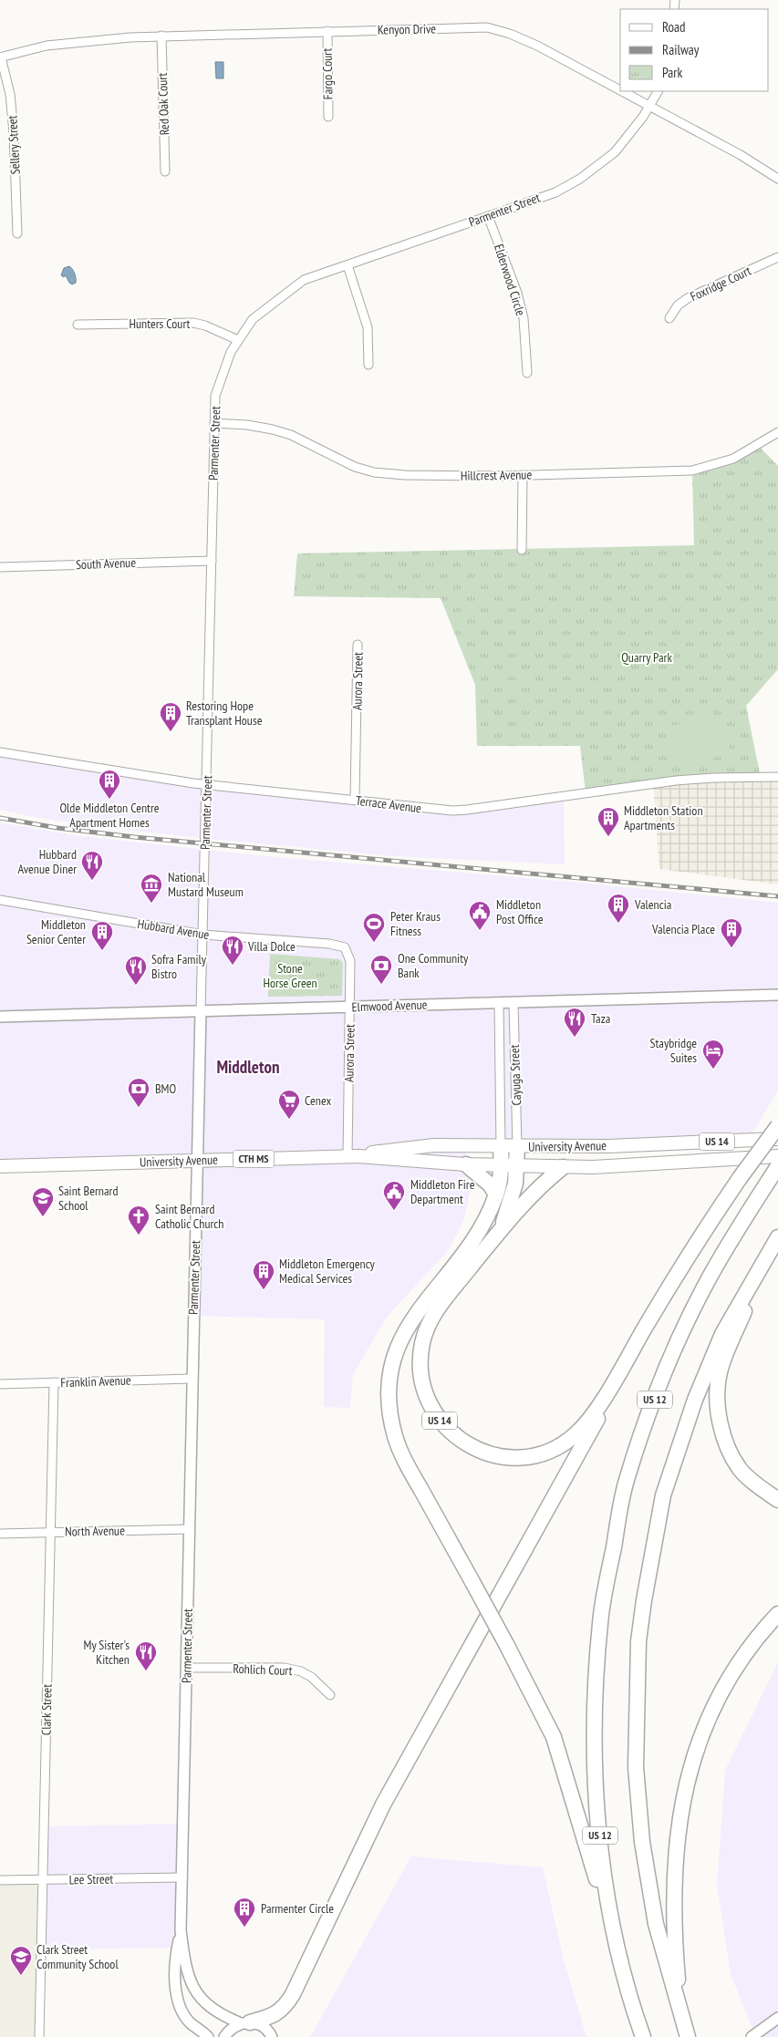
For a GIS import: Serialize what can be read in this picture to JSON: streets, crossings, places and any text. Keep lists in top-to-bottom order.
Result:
{
  "streets": {
    "highway": ["US 14", "US 12"],
    "main road": ["University Avenue", "CTH MS"],
    "street": [
      "Kenyon Drive",
      "Fargo Court",
      "Red Oak Court",
      "Sellery Street",
      "Parmenter Street",
      "Elderwood Circle",
      "Foxridge Court",
      "Hunters Court",
      "Hillcrest Avenue",
      "South Avenue",
      "Aurora Street",
      "Terrace Avenue",
      "Hubbard Avenue",
      "Elmwood Avenue",
      "Cayuga Street",
      "Franklin Avenue",
      "North Avenue",
      "Rohlich Court",
      "Clark Street",
      "Lee Street"
    ]
  },
  "crossings": [
    ["Kenyon Drive", "Fargo Court"],
    ["Kenyon Drive", "Red Oak Court"],
    ["Kenyon Drive", "Sellery Street"],
    ["Kenyon Drive", "Parmenter Street"],
    ["Parmenter Street", "Elderwood Circle"],
    ["Parmenter Street", "Hunters Court"],
    ["Parmenter Street", "Hillcrest Avenue"],
    ["Parmenter Street", "South Avenue"],
    ["Parmenter Street", "Terrace Avenue"],
    ["Parmenter Street", "Hubbard Avenue"],
    ["Parmenter Street", "Elmwood Avenue"],
    ["Parmenter Street", "University Avenue"],
    ["Parmenter Street", "Franklin Avenue"],
    ["Parmenter Street", "North Avenue"],
    ["Parmenter Street", "Rohlich Court"],
    ["Parmenter Street", "Lee Street"],
    ["Aurora Street", "Terrace Avenue"],
    ["Aurora Street", "Hubbard Avenue"],
    ["Aurora Street", "Elmwood Avenue"],
    ["Aurora Street", "University Avenue"],
    ["Elmwood Avenue", "Cayuga Street"],
    ["Cayuga Street", "University Avenue"],
    ["US 14", "University Avenue"],
    ["Franklin Avenue", "Clark Street"],
    ["North Avenue", "Clark Street"],
    ["Clark Street", "Lee Street"]
  ],
  "districts": ["Middleton"],
  "parks": ["Quarry Park", "Stone Horse Green"],
  "places": {
    "building": [
      "Restoring Hope Transplant House",
      "Olde Middleton Centre Apartment Homes",
      "Middleton Station Apartments",
      "Valencia",
      "Valencia Place",
      "Middleton Senior Center",
      "Middleton Emergency Medical Services",
      "Parmenter Circle"
    ],
    "restaurant": [
      "Hubbard Avenue Diner",
      "Villa Dolce",
      "Sofra Family Bistro",
      "Taza",
      "My Sister's Kitchen"
    ],
    "museum": ["National Mustard Museum"],
    "public building": ["Middleton Post Office", "Middleton Fire Department"],
    "sports": ["Peter Kraus Fitness"],
    "bank": ["One Community Bank", "BMO"],
    "hotel": ["Staybridge Suites"],
    "supermarket": ["Cenex"],
    "school or university": ["Saint Bernard School", "Clark Street Community School"],
    "church": ["Saint Bernard Catholic Church"]
  },
  "legend": ["Road", "Railway", "Park"]
}
